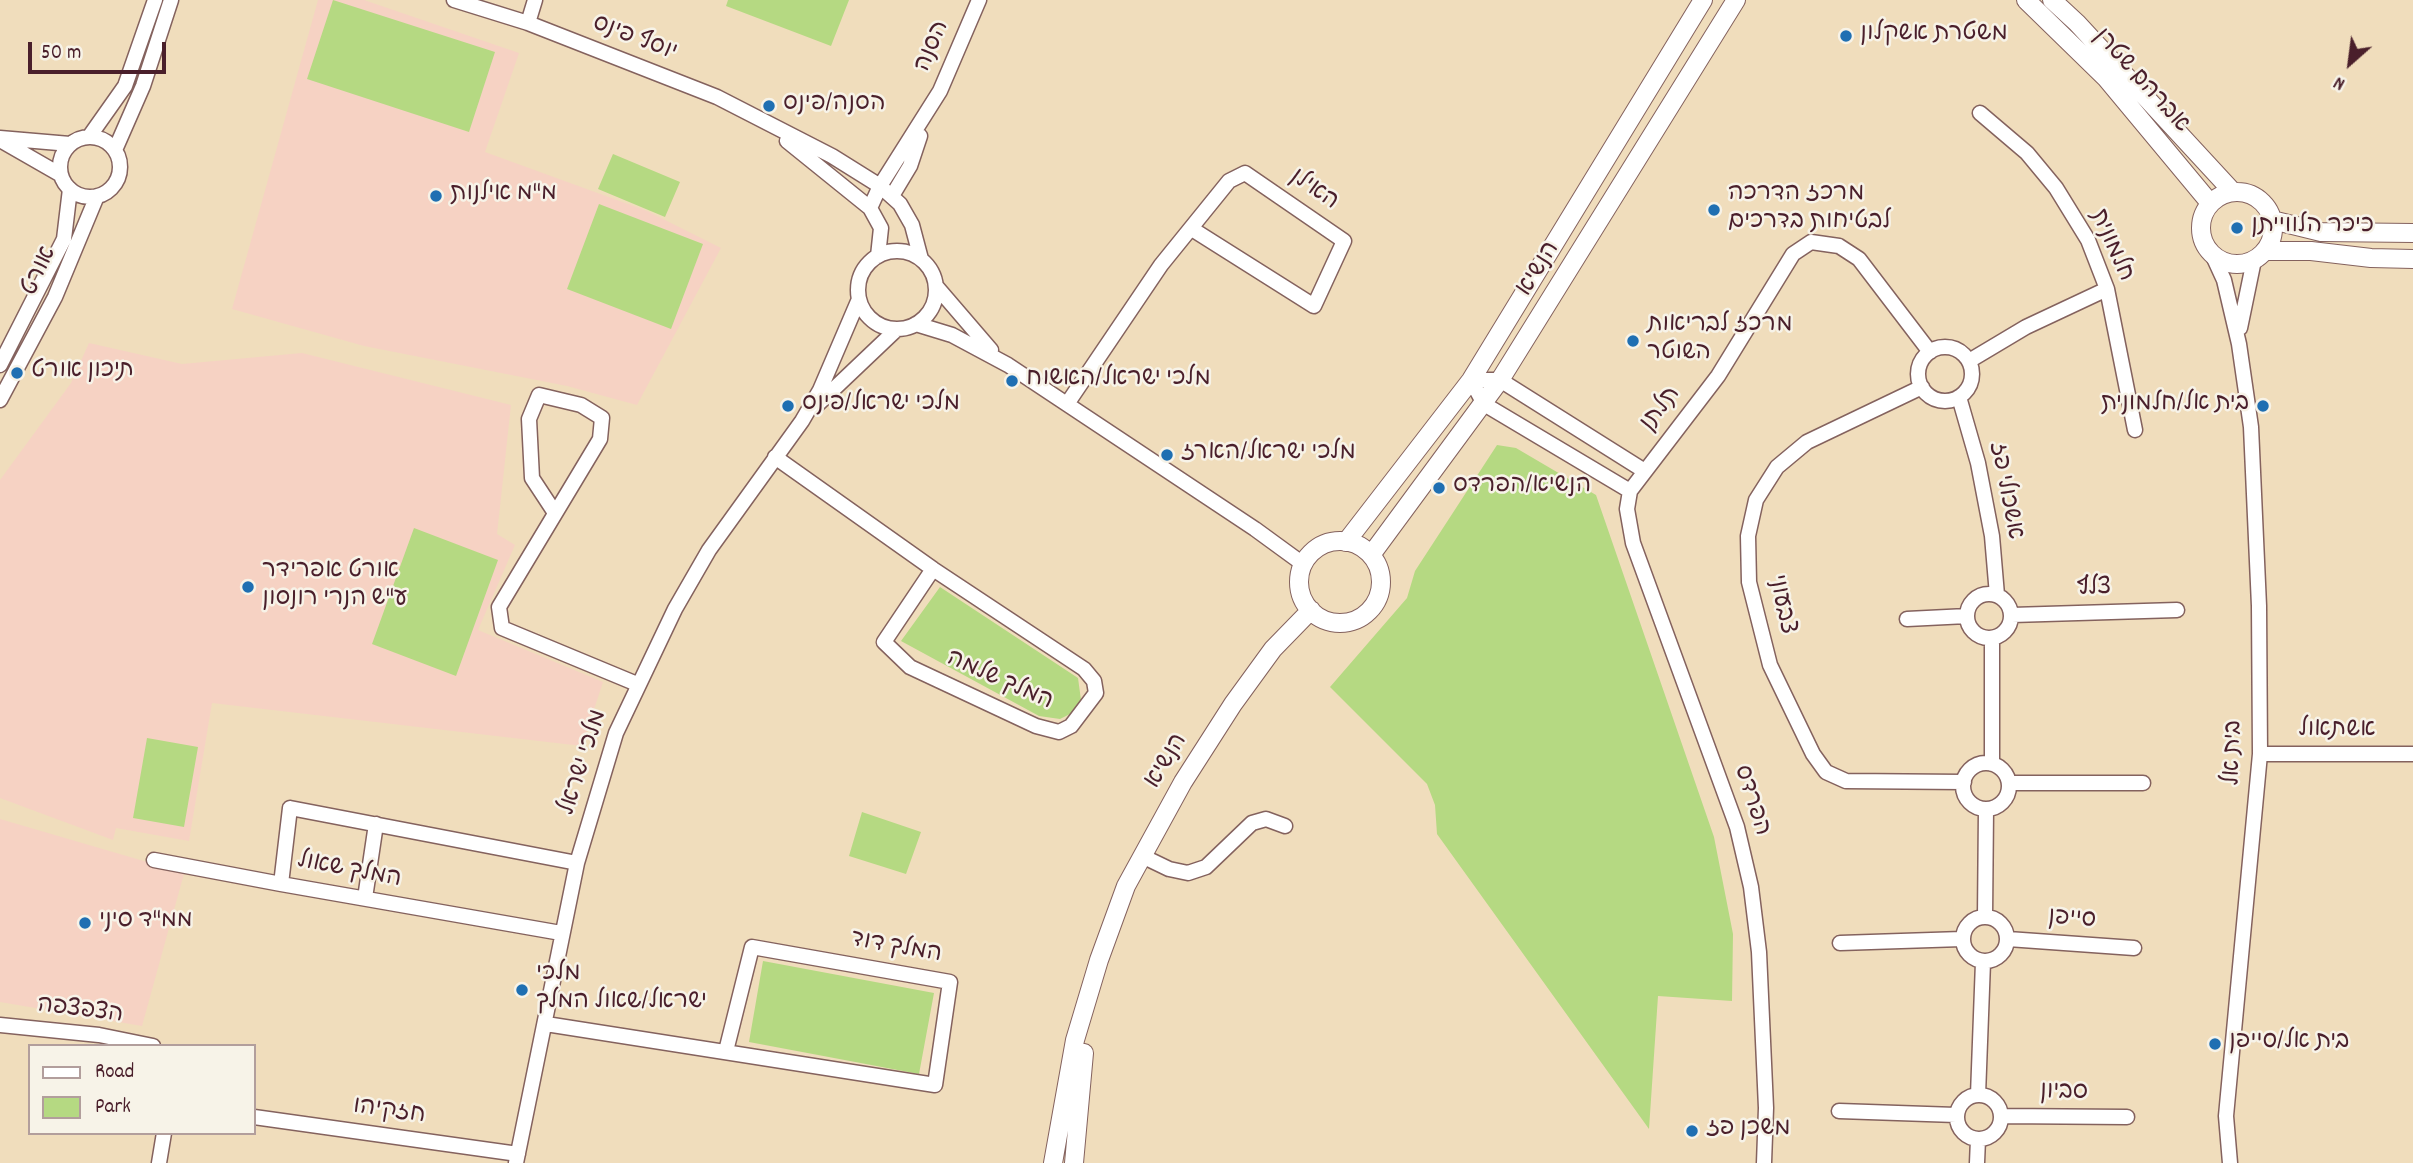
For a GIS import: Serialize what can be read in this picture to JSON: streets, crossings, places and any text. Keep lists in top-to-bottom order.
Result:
{
  "streets": {
    "street": [
      "יוסף פינס",
      "הסנה",
      "אברהם שטרן",
      "האילן",
      "חלמונית",
      "הנשיא",
      "אורט",
      "תלתן",
      "אשכולי פז",
      "צלף",
      "צבעוני",
      "המלך שלמה",
      "אשתאול",
      "בית אל",
      "מלכי ישראל",
      "הפרדס",
      "המלך שאול",
      "סייפן",
      "המלך דוד",
      "הצפצפה",
      "סביון",
      "חזקיהו"
    ]
  },
  "crossings": [
    ["יוסף פינס", "הסנה"],
    ["יוסף פינס", "מלכי ישראל"],
    ["אברהם שטרן", "בית אל"],
    ["תלתן", "אשכולי פז"],
    ["תלתן", "צבעוני"],
    ["אשכולי פז", "צלף"],
    ["אשכולי פז", "צבעוני"],
    ["המלך שלמה", "מלכי ישראל"],
    ["אשתאול", "בית אל"],
    ["מלכי ישראל", "המלך שאול"],
    ["מלכי ישראל", "המלך דוד"],
    ["מלכי ישראל", "חזקיהו"]
  ],
  "places": [
    "משטרת אשקלון",
    "הסנה/פינס",
    "מ\"מ אילנות",
    "מרכז הדרכה לבטיחות בדרכים",
    "כיכר הלווייתן",
    "מרכז לבריאות השוטר",
    "תיכון אורט",
    "מלכי ישראל/האשוח",
    "מלכי ישראל/פינס",
    "בית אל/חלמונית",
    "מלכי ישראל/הארז",
    "הנשיא/הפרדס",
    "אורט אפרידר ע\"ש הנרי רונסון",
    "ממ\"ד סיני",
    "מלכי ישראל/שאול המלך",
    "בית אל/סייפן",
    "משכן פז"
  ],
  "legend": ["Road", "Park"],
  "scale_bar": "50 m",
  "north": "bottom left"
}
